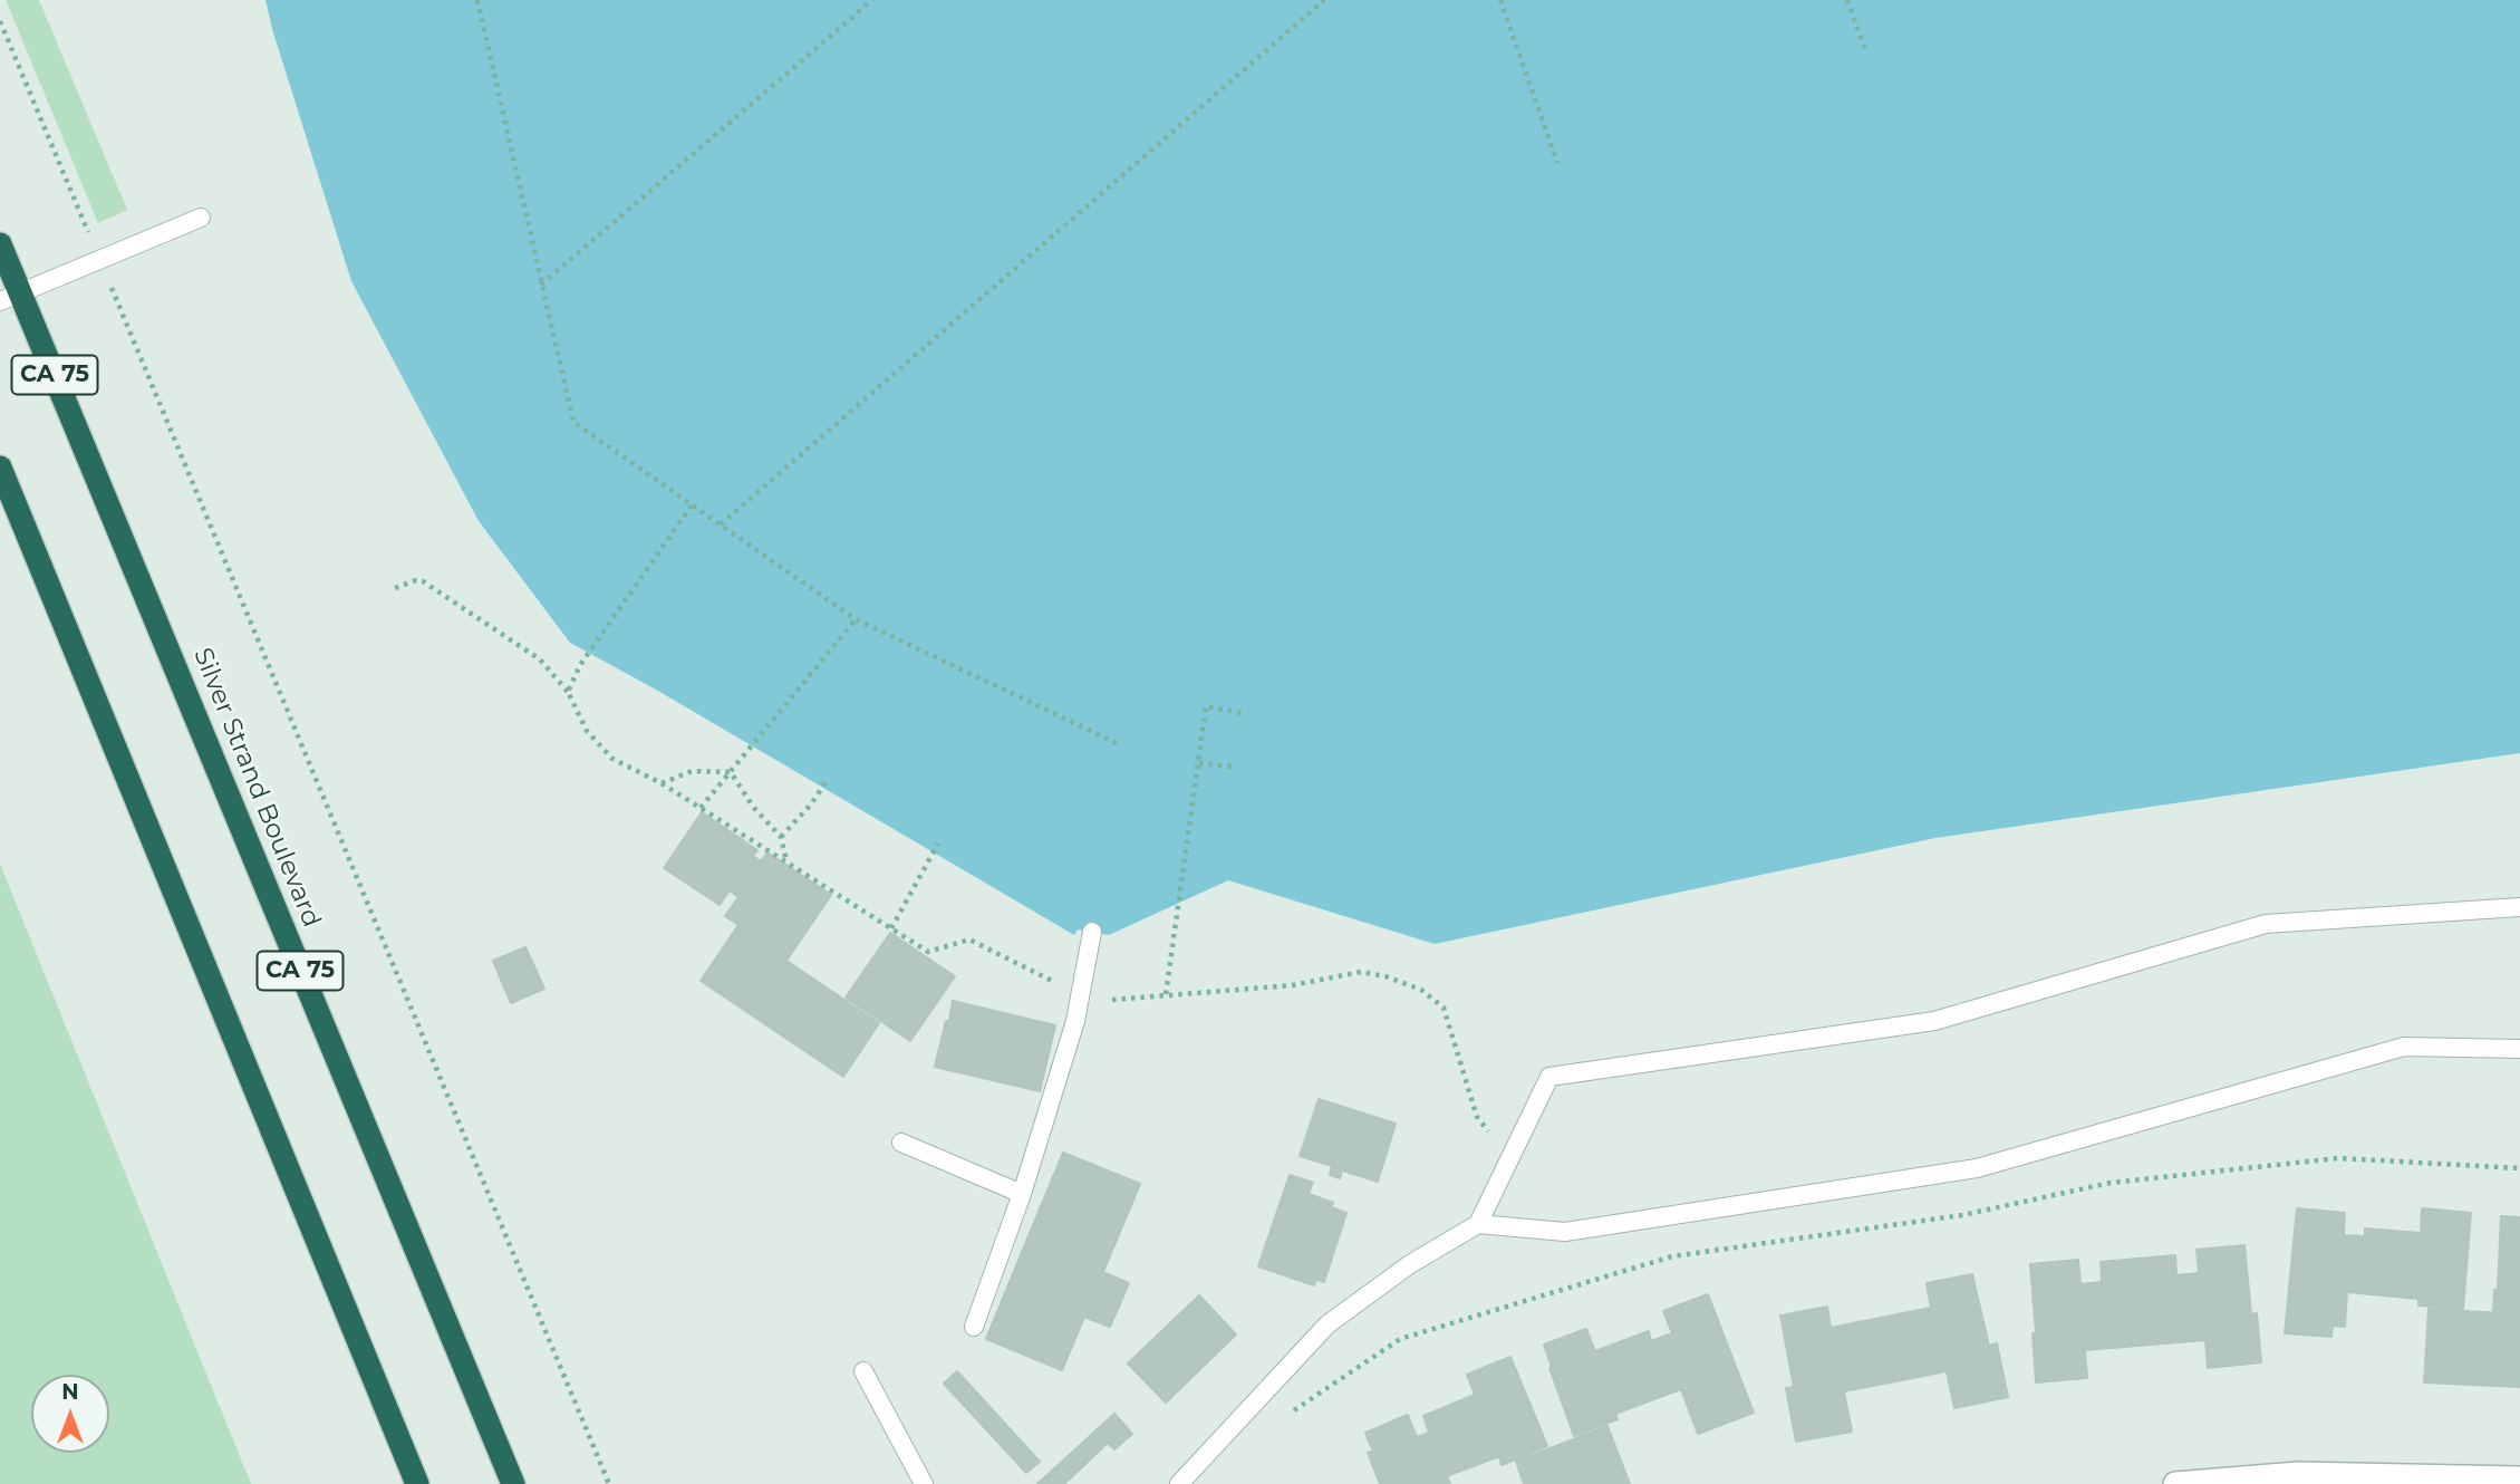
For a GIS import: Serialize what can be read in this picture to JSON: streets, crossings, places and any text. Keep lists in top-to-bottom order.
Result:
{
  "streets": {
    "highway": ["CA 75", "Silver Strand Boulevard"]
  },
  "north": "top"
}
